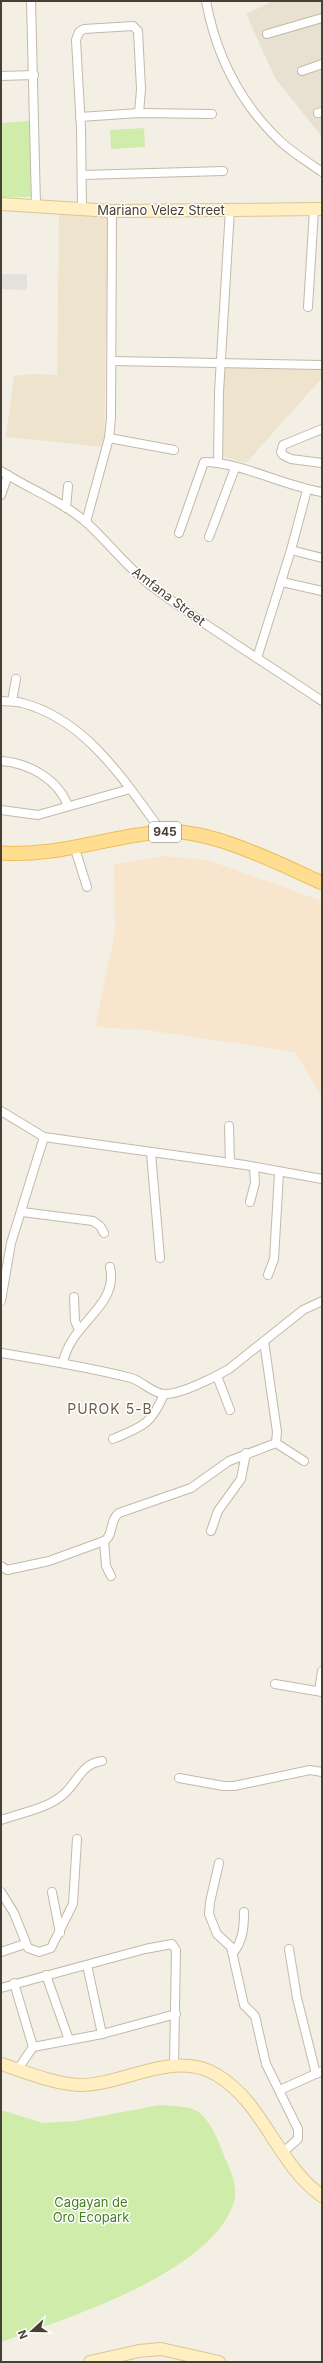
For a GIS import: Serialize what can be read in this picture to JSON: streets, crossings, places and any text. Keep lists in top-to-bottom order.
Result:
{
  "streets": {
    "main road": ["945"],
    "street": ["Mariano Velez Street", "Amfana Street"]
  },
  "districts": ["PUROK 5-B"],
  "parks": ["Cagayan de Oro Ecopark"],
  "north": "left"
}
